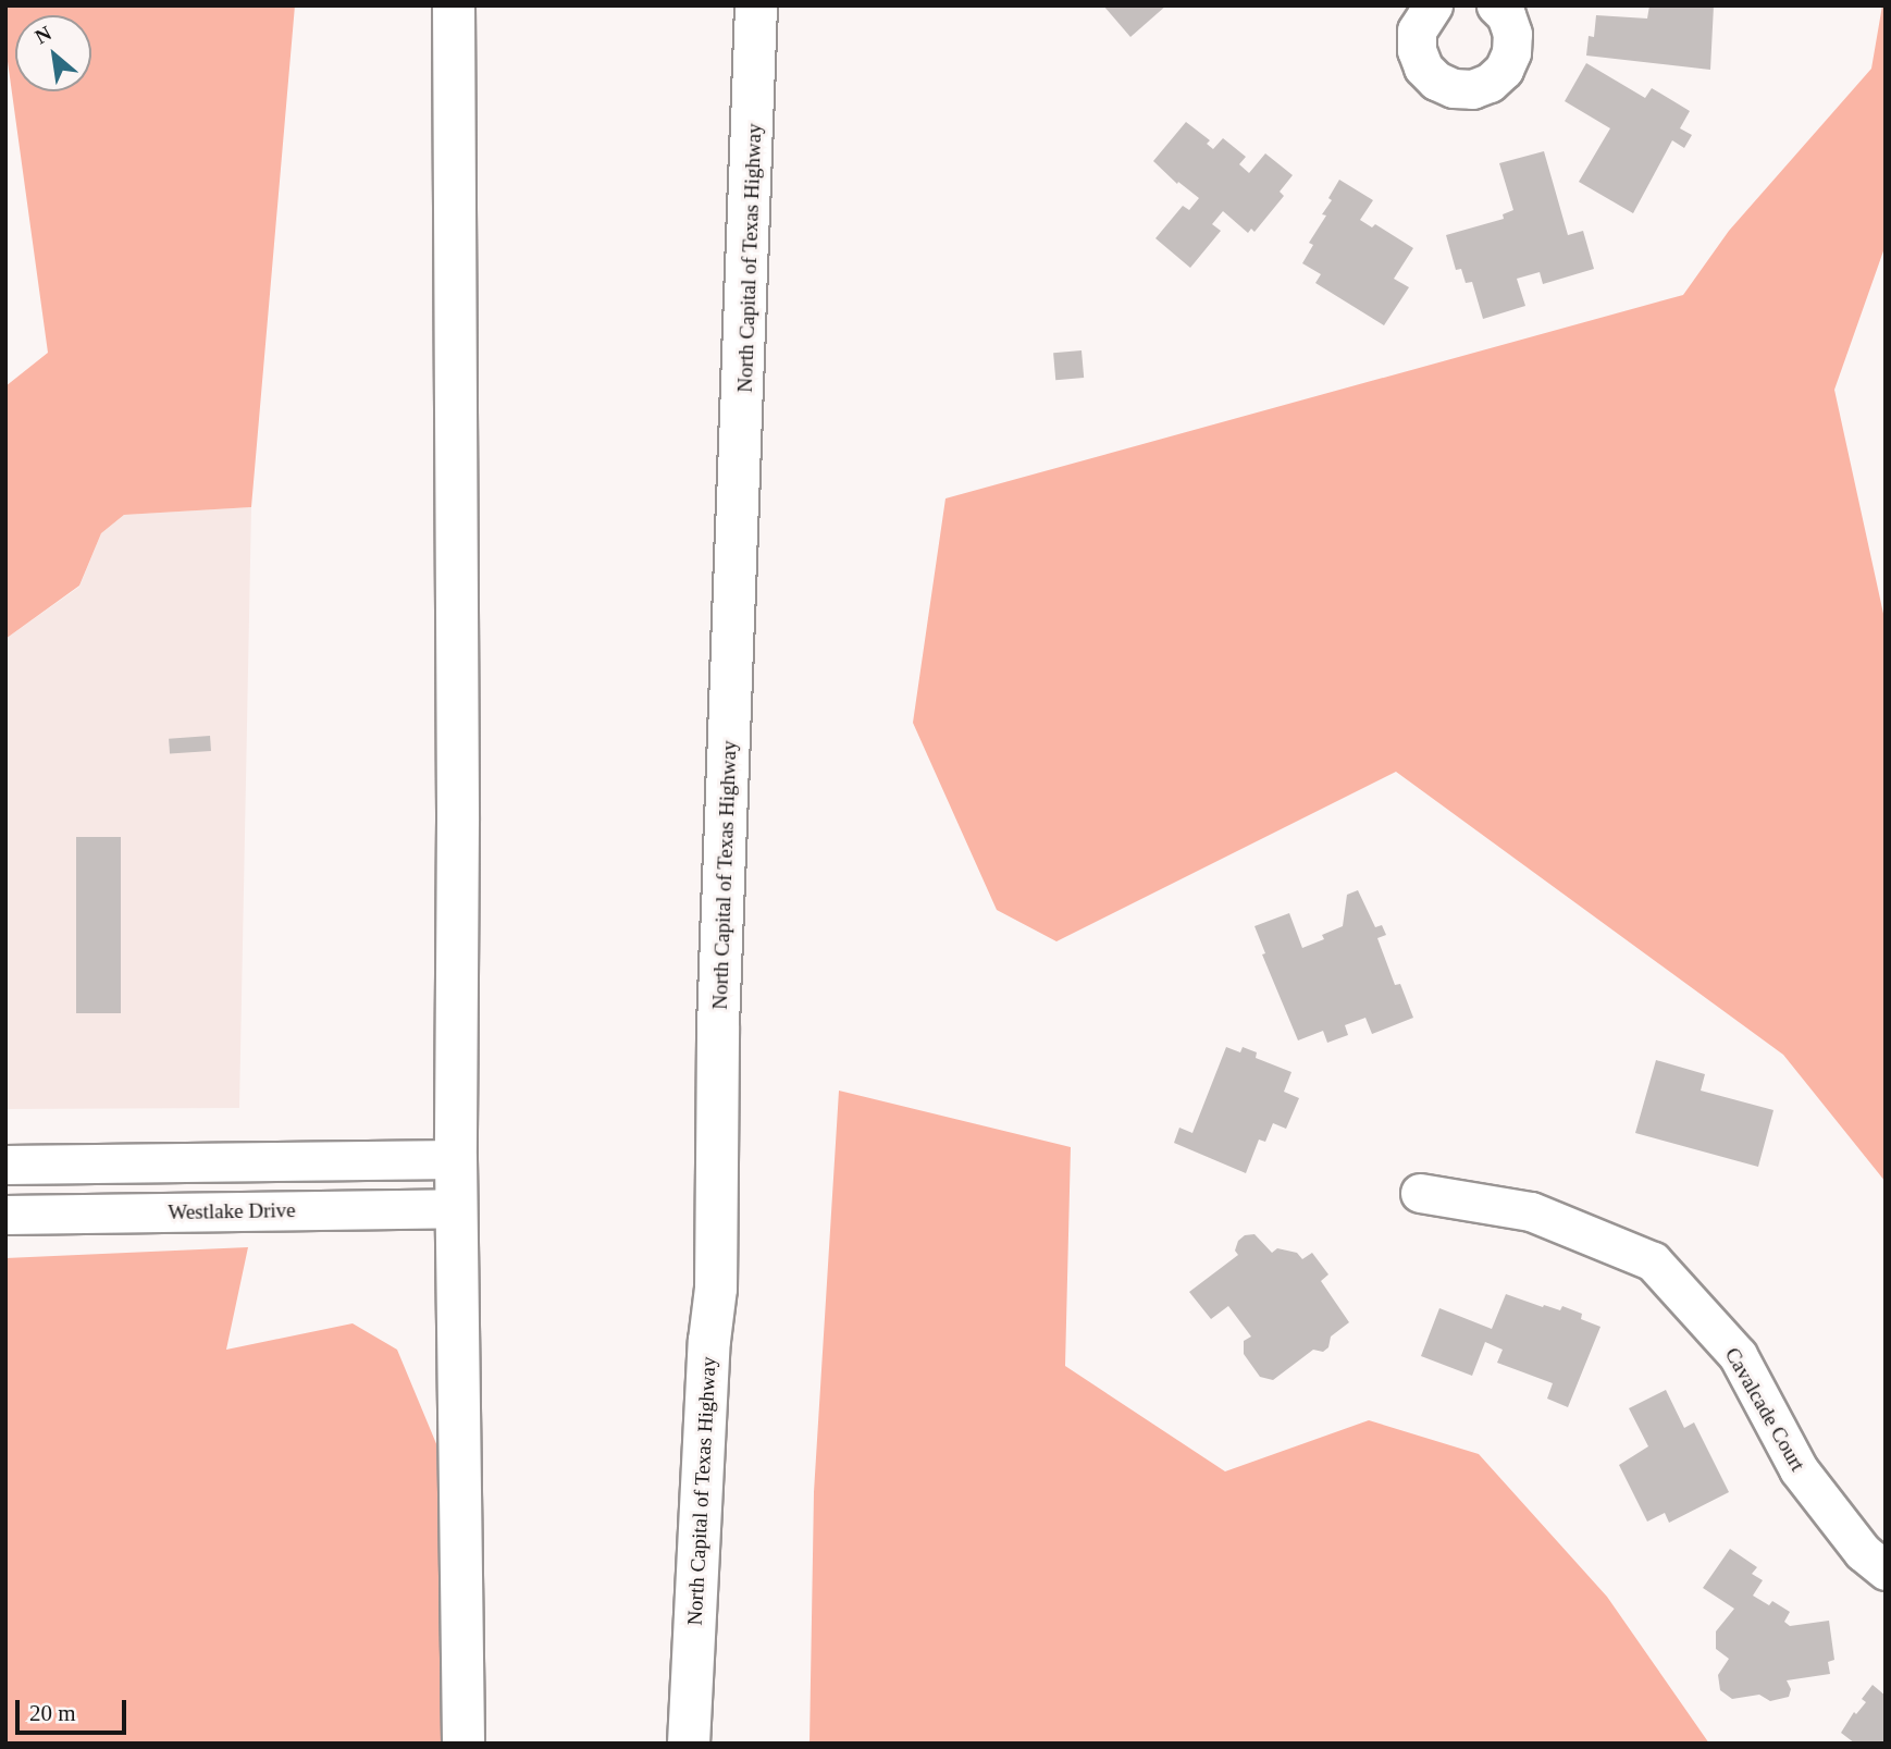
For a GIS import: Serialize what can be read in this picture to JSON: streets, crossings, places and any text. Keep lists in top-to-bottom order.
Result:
{
  "streets": {
    "highway": ["North Capital of Texas Highway"],
    "street": ["Westlake Drive", "Cavalcade Court"]
  },
  "scale_bar": "20 m",
  "north": "top left"
}
